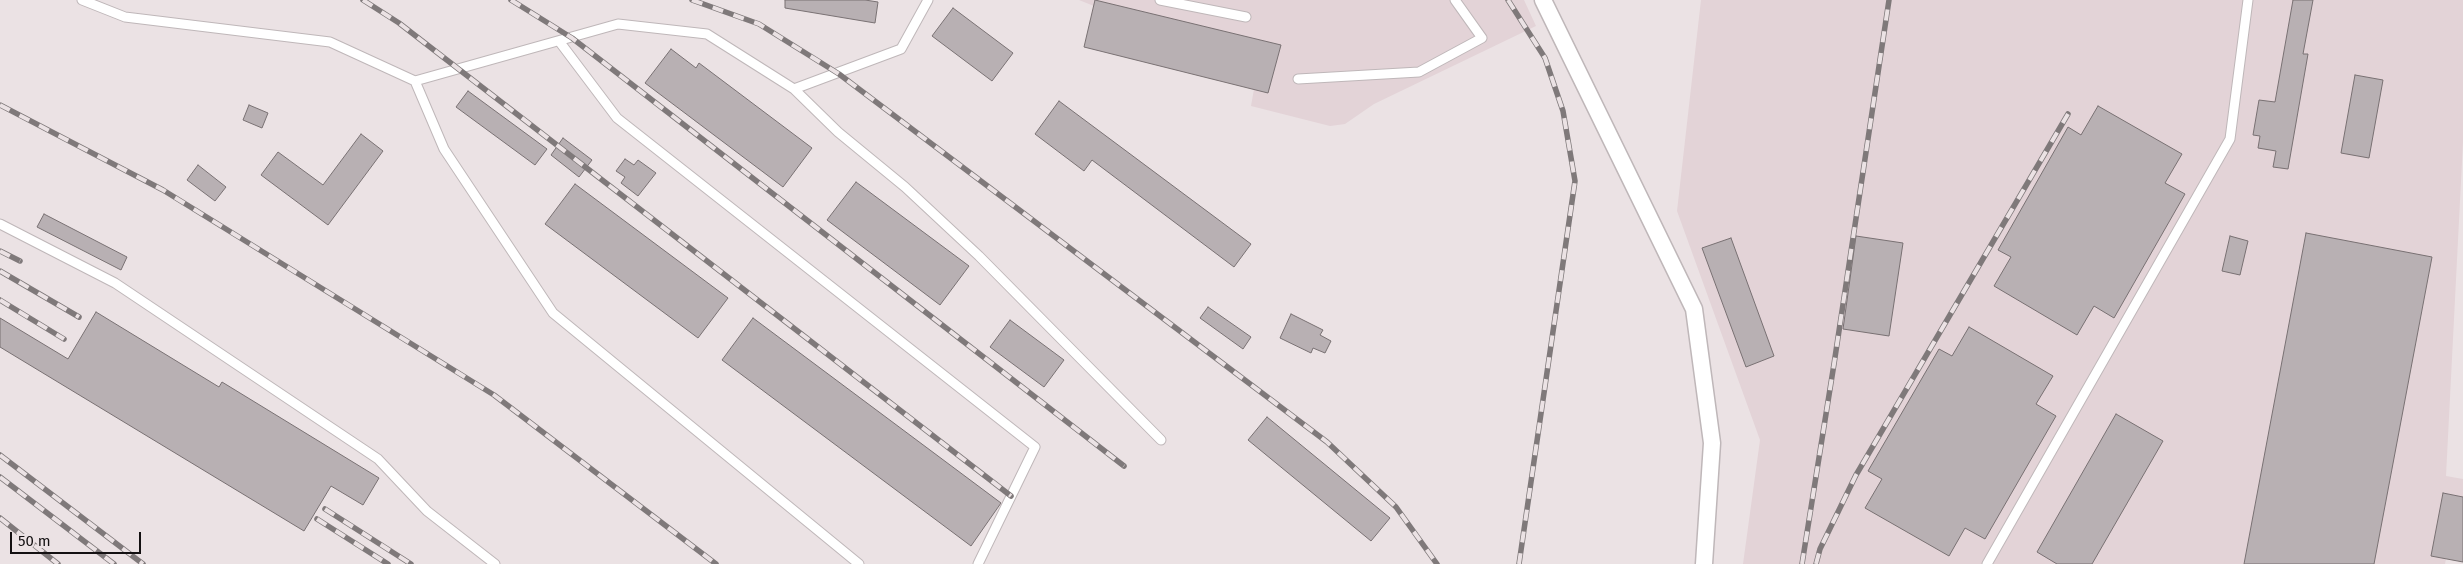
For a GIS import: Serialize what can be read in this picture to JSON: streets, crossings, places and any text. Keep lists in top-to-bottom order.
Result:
{
  "scale_bar": "50 m"
}
